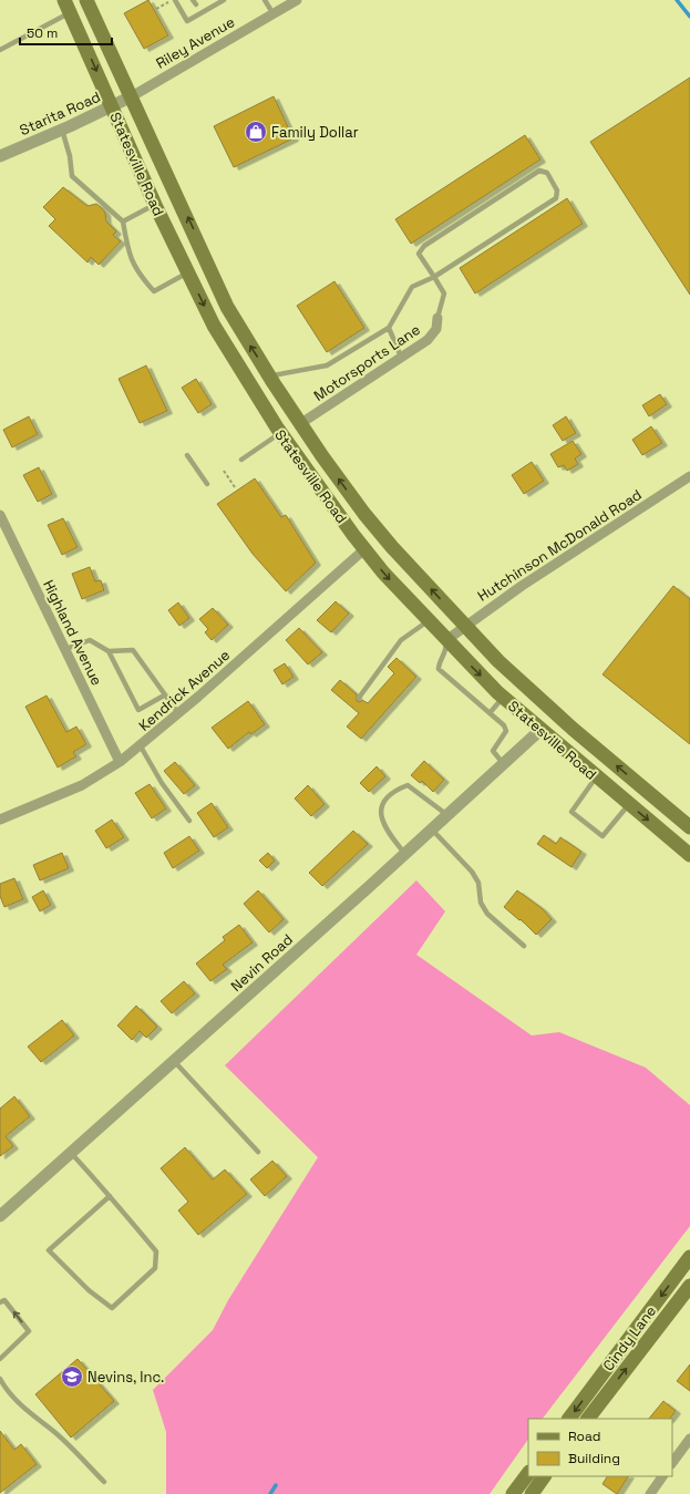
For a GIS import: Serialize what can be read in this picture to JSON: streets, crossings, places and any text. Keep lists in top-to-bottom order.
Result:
{
  "streets": {
    "main road": ["Statesville Road", "Cindy Lane"],
    "street": [
      "Riley Avenue",
      "Starita Road",
      "Motorsports Lane",
      "Hutchinson McDonald Road",
      "Highland Avenue",
      "Kendrick Avenue",
      "Nevin Road"
    ]
  },
  "crossings": [
    ["Riley Avenue", "Starita Road"],
    ["Riley Avenue", "Statesville Road"],
    ["Starita Road", "Statesville Road"],
    ["Statesville Road", "Motorsports Lane"],
    ["Statesville Road", "Hutchinson McDonald Road"],
    ["Statesville Road", "Kendrick Avenue"],
    ["Statesville Road", "Nevin Road"],
    ["Highland Avenue", "Kendrick Avenue"]
  ],
  "places": {
    "shop": ["Family Dollar"],
    "school or university": ["Nevins, Inc."]
  },
  "legend": ["Road", "Building"],
  "scale_bar": "50 m"
}
